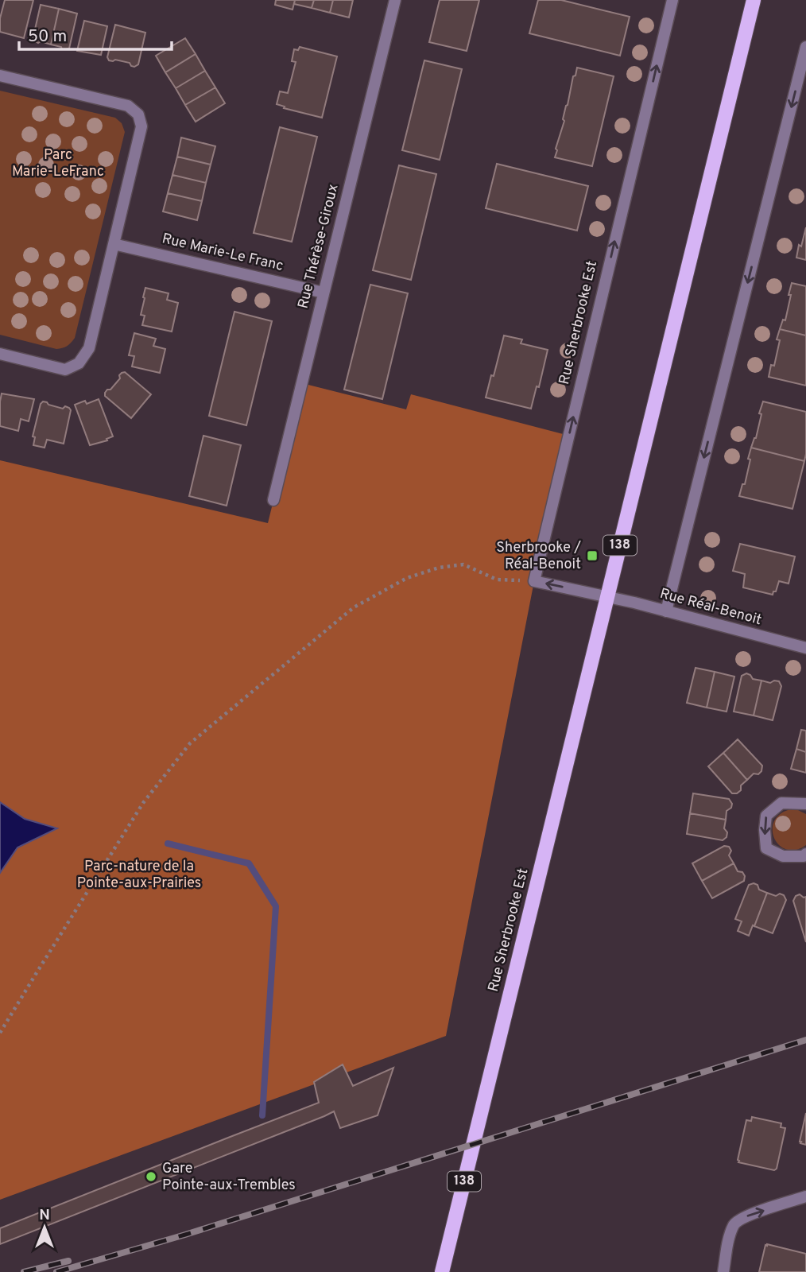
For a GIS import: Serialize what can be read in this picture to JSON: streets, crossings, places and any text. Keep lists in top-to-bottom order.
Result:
{
  "streets": {
    "main road": ["Rue Sherbrooke Est", "138"],
    "street": ["Rue Thérèse-Giroux", "Rue Marie-Le Franc", "Rue Réal-Benoit"]
  },
  "crossings": [
    ["Rue Thérèse-Giroux", "Rue Marie-Le Franc"],
    ["Rue Sherbrooke Est", "Rue Réal-Benoit"]
  ],
  "parks": ["Parc Marie-LeFranc", "Parc-nature de la Pointe-aux-Prairies"],
  "places": {
    "transit": ["Sherbrooke / Réal-Benoit"],
    "other": ["Gare Pointe-aux-Trembles"]
  },
  "scale_bar": "50 m",
  "north": "top"
}
